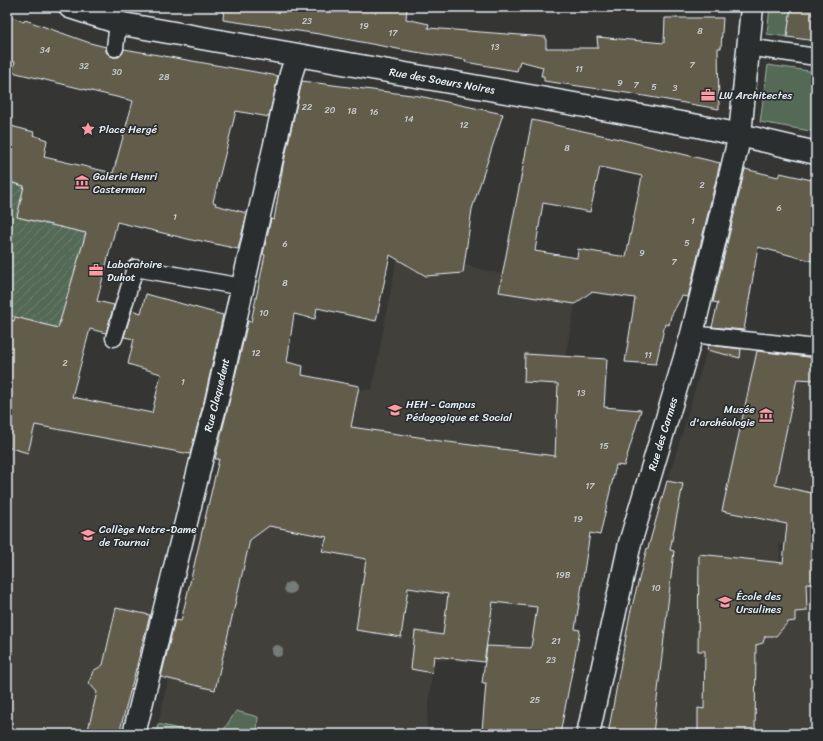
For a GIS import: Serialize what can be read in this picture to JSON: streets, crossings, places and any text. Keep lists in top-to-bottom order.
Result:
{
  "streets": {
    "street": ["Rue des Soeurs Noires", "Rue Claquedent", "Rue des Carmes"]
  },
  "crossings": [
    ["Rue des Soeurs Noires", "Rue Claquedent"],
    ["Rue des Soeurs Noires", "Rue des Carmes"]
  ],
  "places": {
    "office": ["LW Architectes", "Laboratoire Duhot"],
    "place": ["Place Hergé"],
    "museum": ["Galerie Henri Casterman", "Musée d'archéologie"],
    "school or university": ["HEH - Campus Pédagogique et Social", "Collège Notre-Dame de Tournai", "École des Ursulines"]
  },
  "house_numbers": [
    "23",
    "19",
    "8",
    "17",
    "13",
    "34",
    "7",
    "32",
    "11",
    "30",
    "28",
    "9",
    "7",
    "5",
    "3",
    "22",
    "20",
    "18",
    "16",
    "14",
    "12",
    "8",
    "2",
    "6",
    "1",
    "1",
    "5",
    "6",
    "9",
    "7",
    "8",
    "10",
    "12",
    "11",
    "2",
    "1",
    "13",
    "15",
    "17",
    "19",
    "19B",
    "10",
    "21",
    "23",
    "25"
  ]
}
